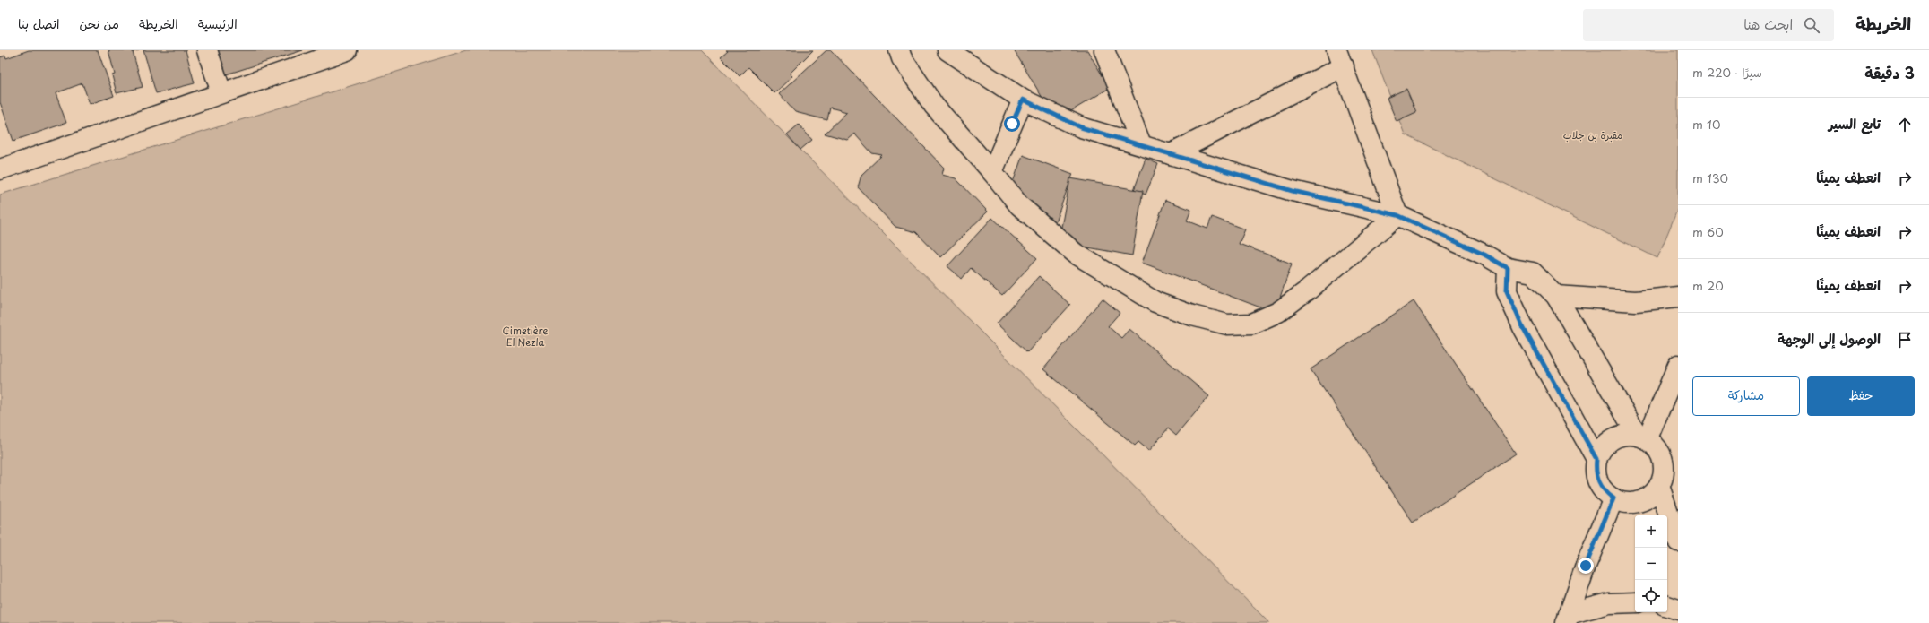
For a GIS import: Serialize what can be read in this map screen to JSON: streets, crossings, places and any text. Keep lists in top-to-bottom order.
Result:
{
  "parks": ["مقبرة بن جلاب", "Cimetière El Nezla"],
  "page": {
    "header": "الخريطة",
    "search": "ابحث هنا",
    "nav": [
      "الرئيسية",
      "الخريطة",
      "من نحن",
      "اتصل بنا"
    ],
    "heading": ["3 دقيقة", "سيرًا · 220 m"],
    "list": [
      ["تابع السير", "10 m"],
      ["انعطف يمينًا", "130 m"],
      ["انعطف يمينًا", "60 m"],
      ["انعطف يمينًا", "20 m"],
      "الوصول إلى الوجهة"
    ],
    "buttons": ["حفظ", "مشاركة"],
    "map_buttons": ["+", "−"]
  }
}
